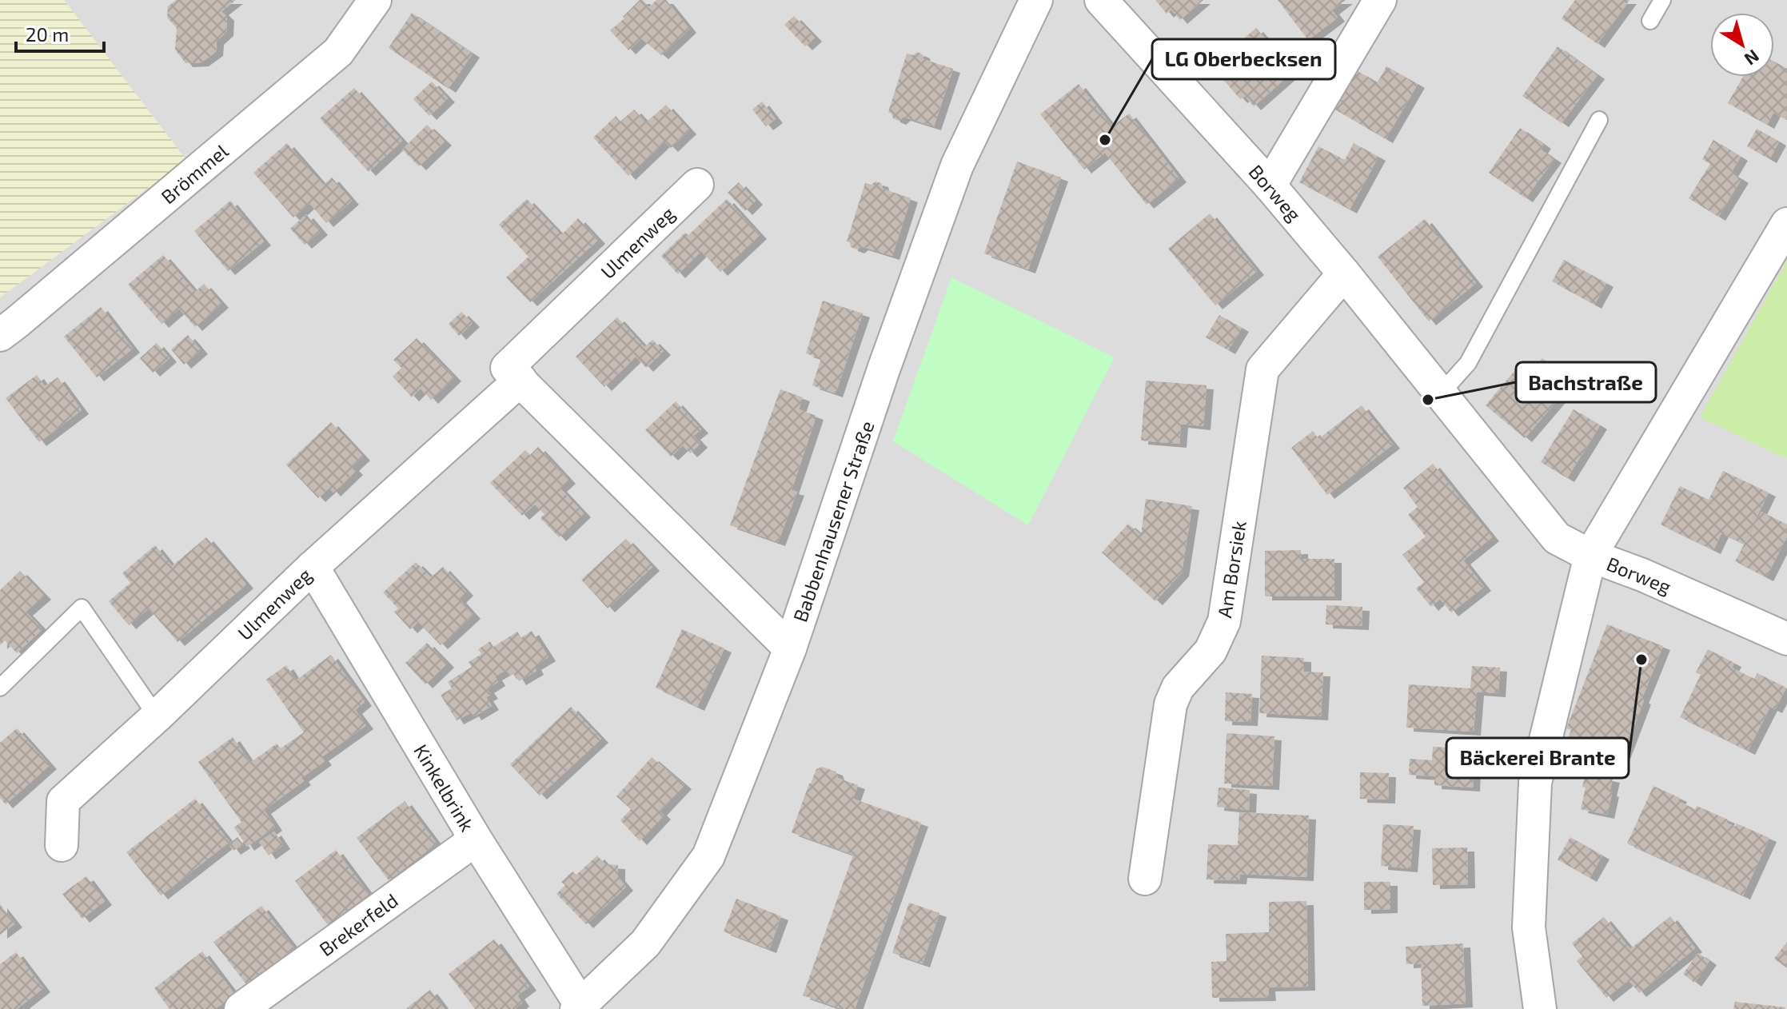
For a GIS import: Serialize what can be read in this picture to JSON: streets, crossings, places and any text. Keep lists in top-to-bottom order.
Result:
{
  "streets": {
    "street": [
      "Brömmel",
      "Borweg",
      "Ulmenweg",
      "Babbenhausener Straße",
      "Am Borsiek",
      "Kinkelbrink",
      "Brekerfeld"
    ]
  },
  "crossings": [
    ["Borweg", "Am Borsiek"],
    ["Ulmenweg", "Kinkelbrink"],
    ["Babbenhausener Straße", "Kinkelbrink"],
    ["Kinkelbrink", "Brekerfeld"]
  ],
  "places": ["LG Oberbecksen", "Bachstraße", "Bäckerei Brante"],
  "scale_bar": "20 m",
  "north": "bottom right"
}
